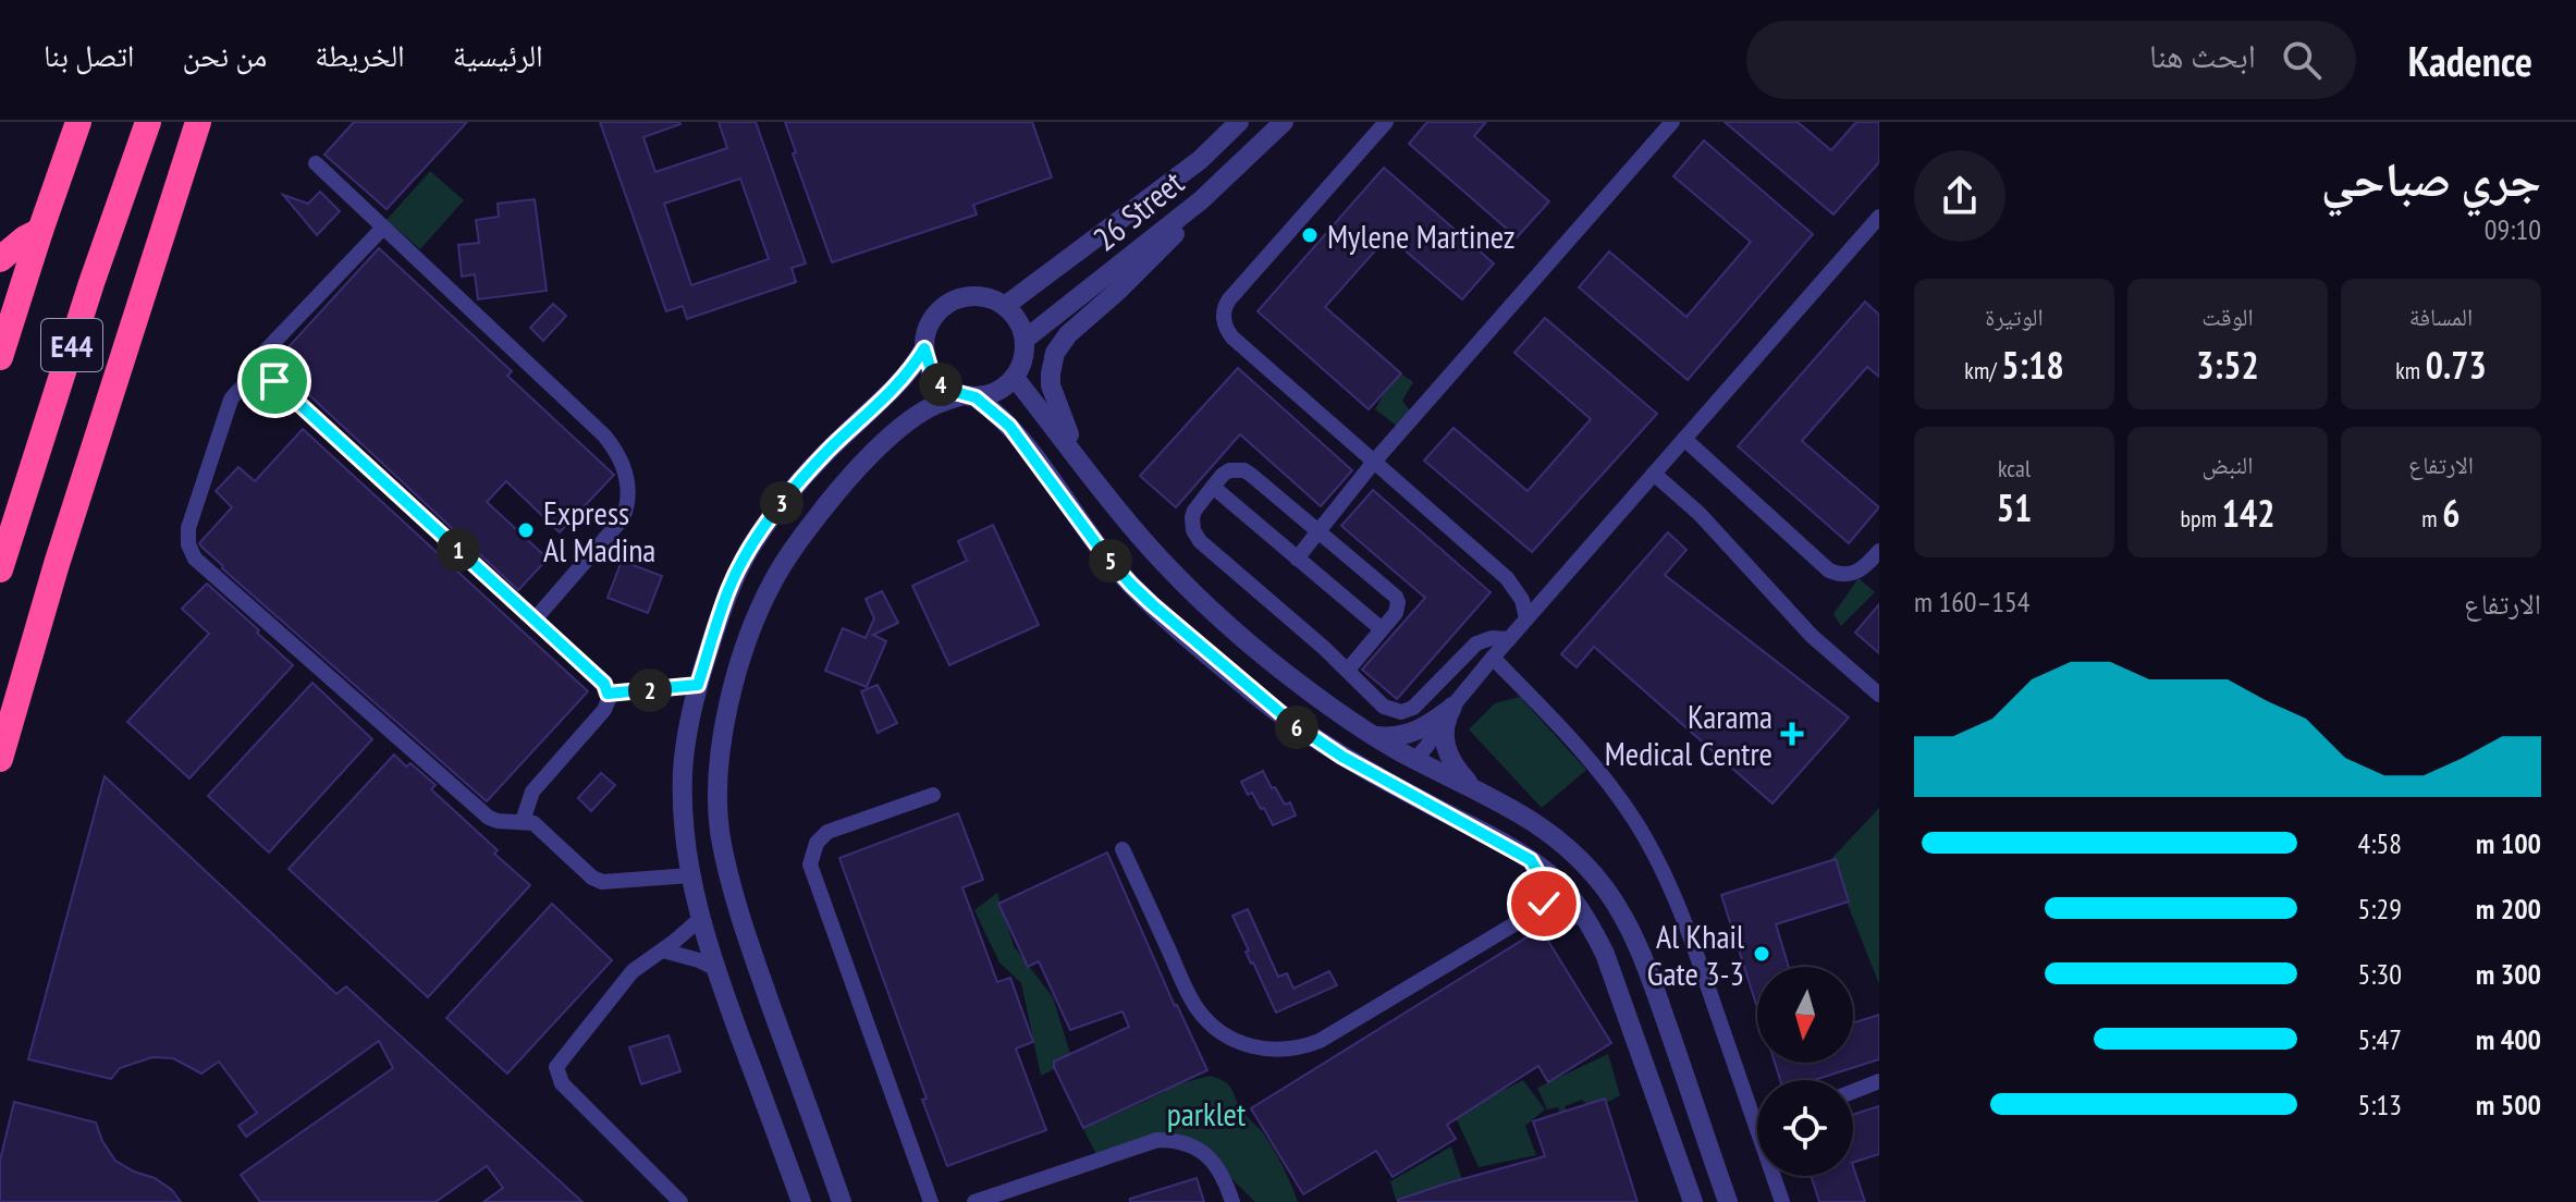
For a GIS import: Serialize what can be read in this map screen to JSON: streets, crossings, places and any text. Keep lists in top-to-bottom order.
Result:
{
  "streets": {
    "highway": ["E44"],
    "street": ["26 Street"]
  },
  "parks": ["parklet"],
  "places": {
    "other": ["Mylene Martinez", "Express Al Madina", "Al Khail Gate 3-3"],
    "health": ["Karama Medical Centre"]
  },
  "north": "bottom",
  "page": {
    "header": "Kadence",
    "search": "ابحث هنا",
    "nav": [
      "الرئيسية",
      "الخريطة",
      "من نحن",
      "اتصل بنا"
    ],
    "heading": ["جري صباحي", "09:10"],
    "stats": [
      ["المسافة", "0.73 km"],
      ["الوقت", "3:52"],
      ["الوتيرة", "5:18 /km"],
      ["الارتفاع", "6 m"],
      ["النبض", "142 bpm"],
      ["kcal", "51"]
    ],
    "pins": [
      "4",
      "3",
      "1",
      "5",
      "2",
      "6"
    ],
    "chart": ["الارتفاع", "154–160 m"],
    "list": [
      {
        "name": "100 m",
        "note": "4:58"
      },
      {
        "name": "200 m",
        "note": "5:29"
      },
      {
        "name": "300 m",
        "note": "5:30"
      },
      {
        "name": "400 m",
        "note": "5:47"
      },
      {
        "name": "500 m",
        "note": "5:13"
      }
    ]
  }
}
